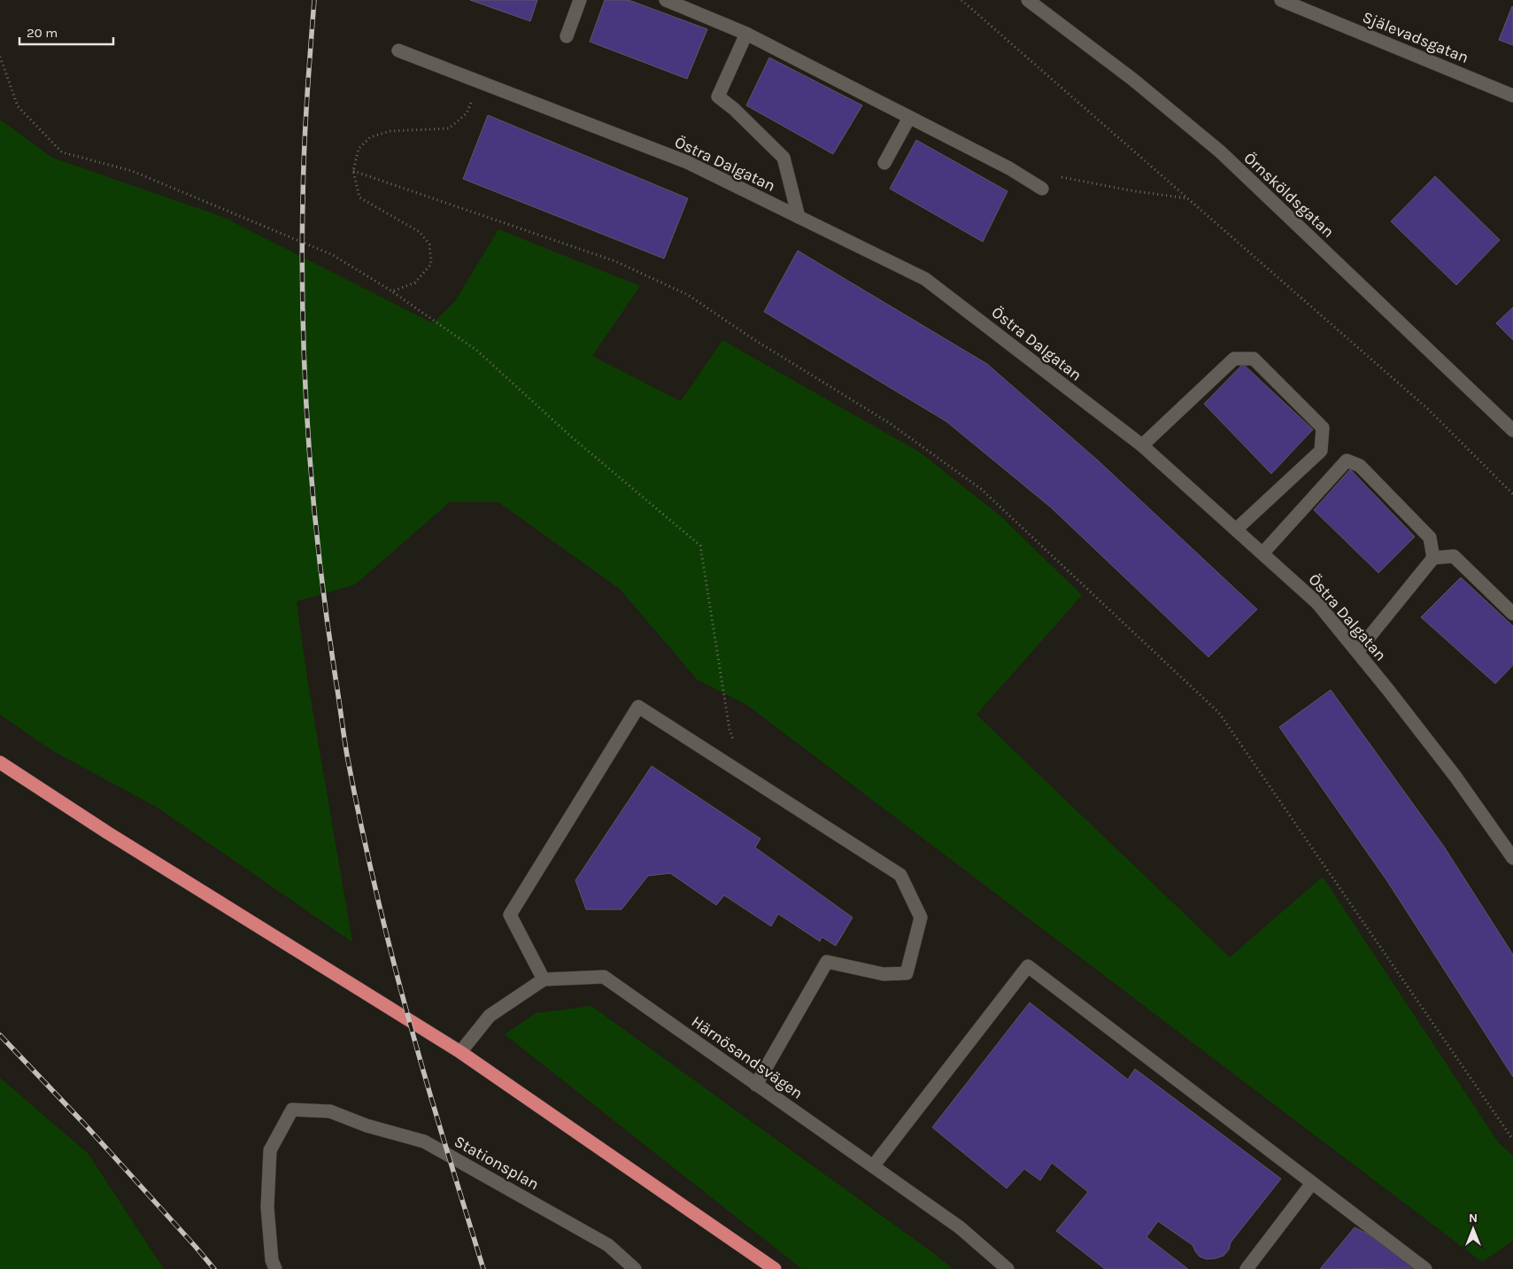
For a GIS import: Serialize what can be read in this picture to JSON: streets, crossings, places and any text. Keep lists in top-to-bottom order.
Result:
{
  "streets": {
    "street": [
      "Själevadsgatan",
      "Östra Dalgatan",
      "Örnsköldsgatan",
      "Härnösandsvägen",
      "Stationsplan"
    ]
  },
  "scale_bar": "20 m",
  "north": "top"
}
